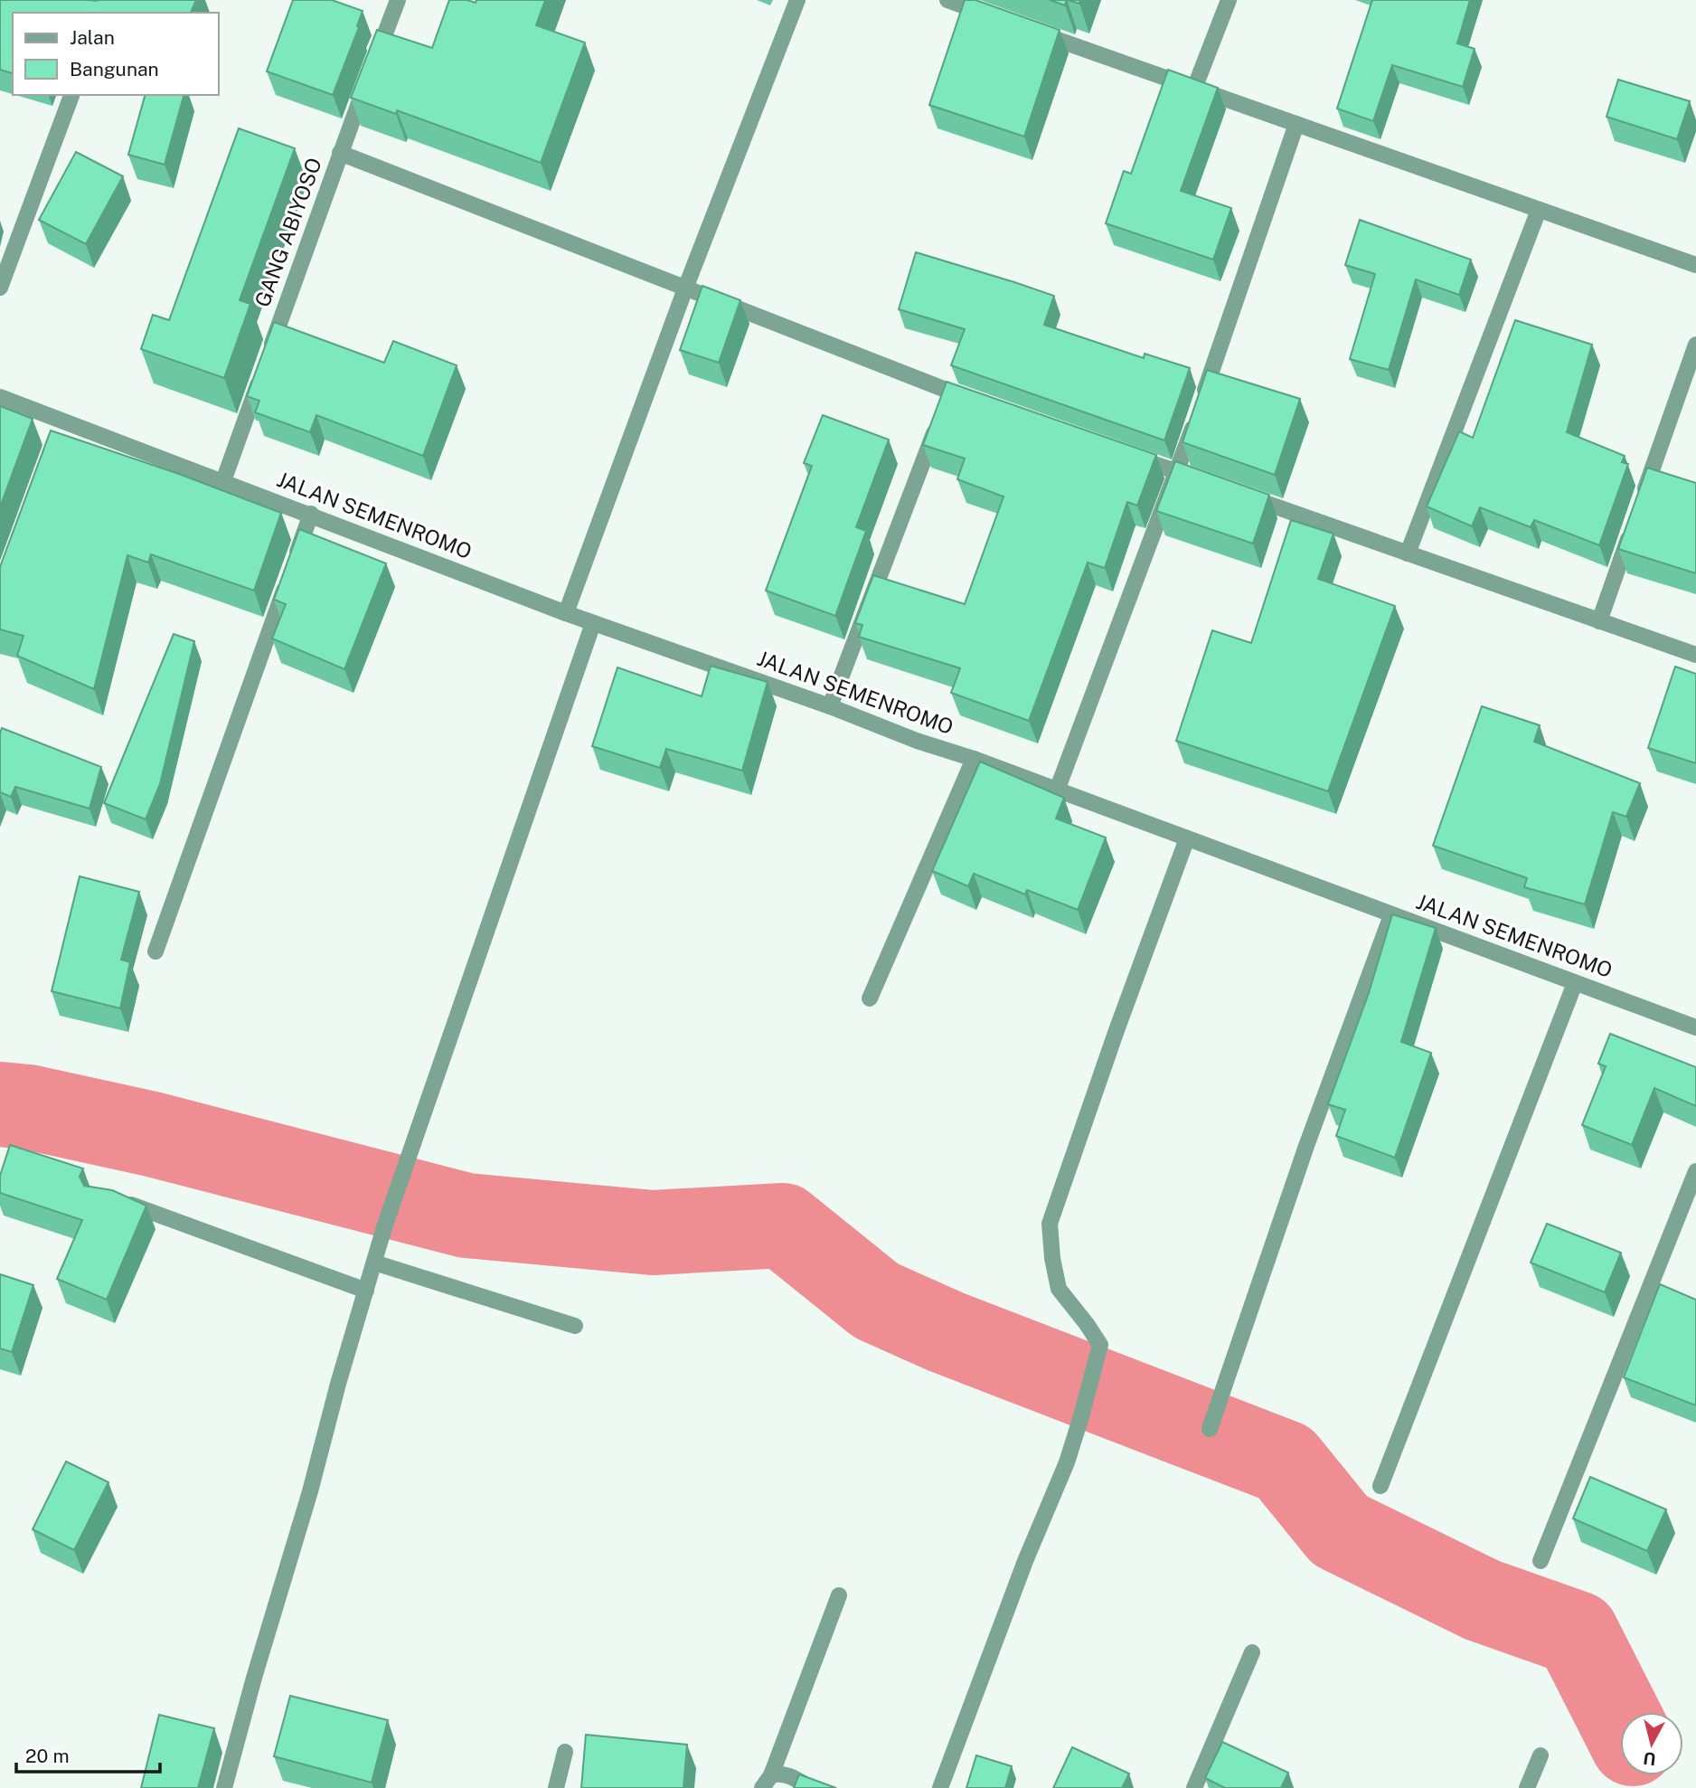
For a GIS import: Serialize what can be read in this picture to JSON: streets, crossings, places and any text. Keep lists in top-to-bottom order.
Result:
{
  "streets": {
    "street": ["GANG ABIYOSO", "JALAN SEMENROMO"]
  },
  "crossings": [
    ["GANG ABIYOSO", "JALAN SEMENROMO"]
  ],
  "legend": ["Jalan", "Bangunan"],
  "scale_bar": "20 m",
  "north": "bottom"
}
